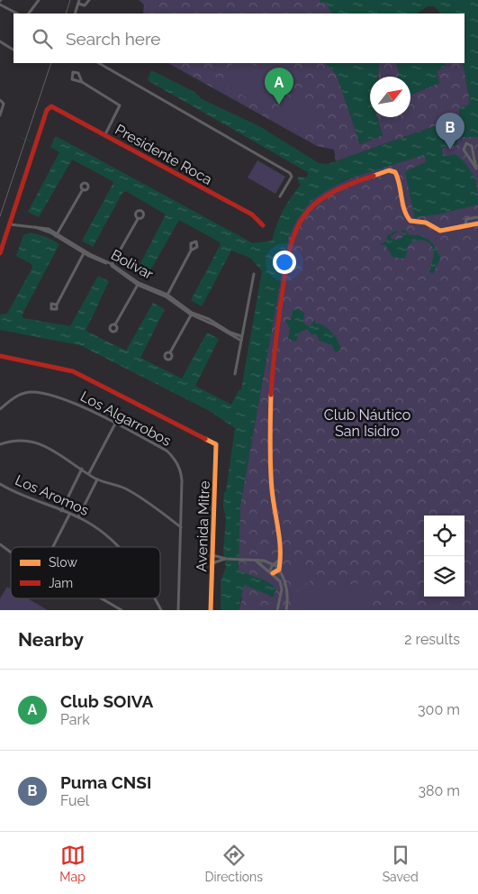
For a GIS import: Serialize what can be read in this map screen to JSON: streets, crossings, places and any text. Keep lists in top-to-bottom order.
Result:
{
  "streets": {
    "street": [
      "Presidente Roca",
      "Bolivar",
      "Los Algarrobos",
      "Los Aromos",
      "Avenida Mitre"
    ]
  },
  "crossings": [
    ["Presidente Roca", "Bolivar"]
  ],
  "parks": ["Club Náutico San Isidro"],
  "legend": ["Slow", "Jam"],
  "north": "top right",
  "page": {
    "search": "Search here",
    "pins": ["A", "B"],
    "heading": ["Nearby", "2 results"],
    "list": [
      {
        "mark": "A",
        "name": "Club SOIVA",
        "note": "Park",
        "value": "300 m"
      },
      {
        "mark": "B",
        "name": "Puma CNSI",
        "note": "Fuel",
        "value": "380 m"
      }
    ],
    "nav": ["Map", "Directions", "Saved"]
  }
}
